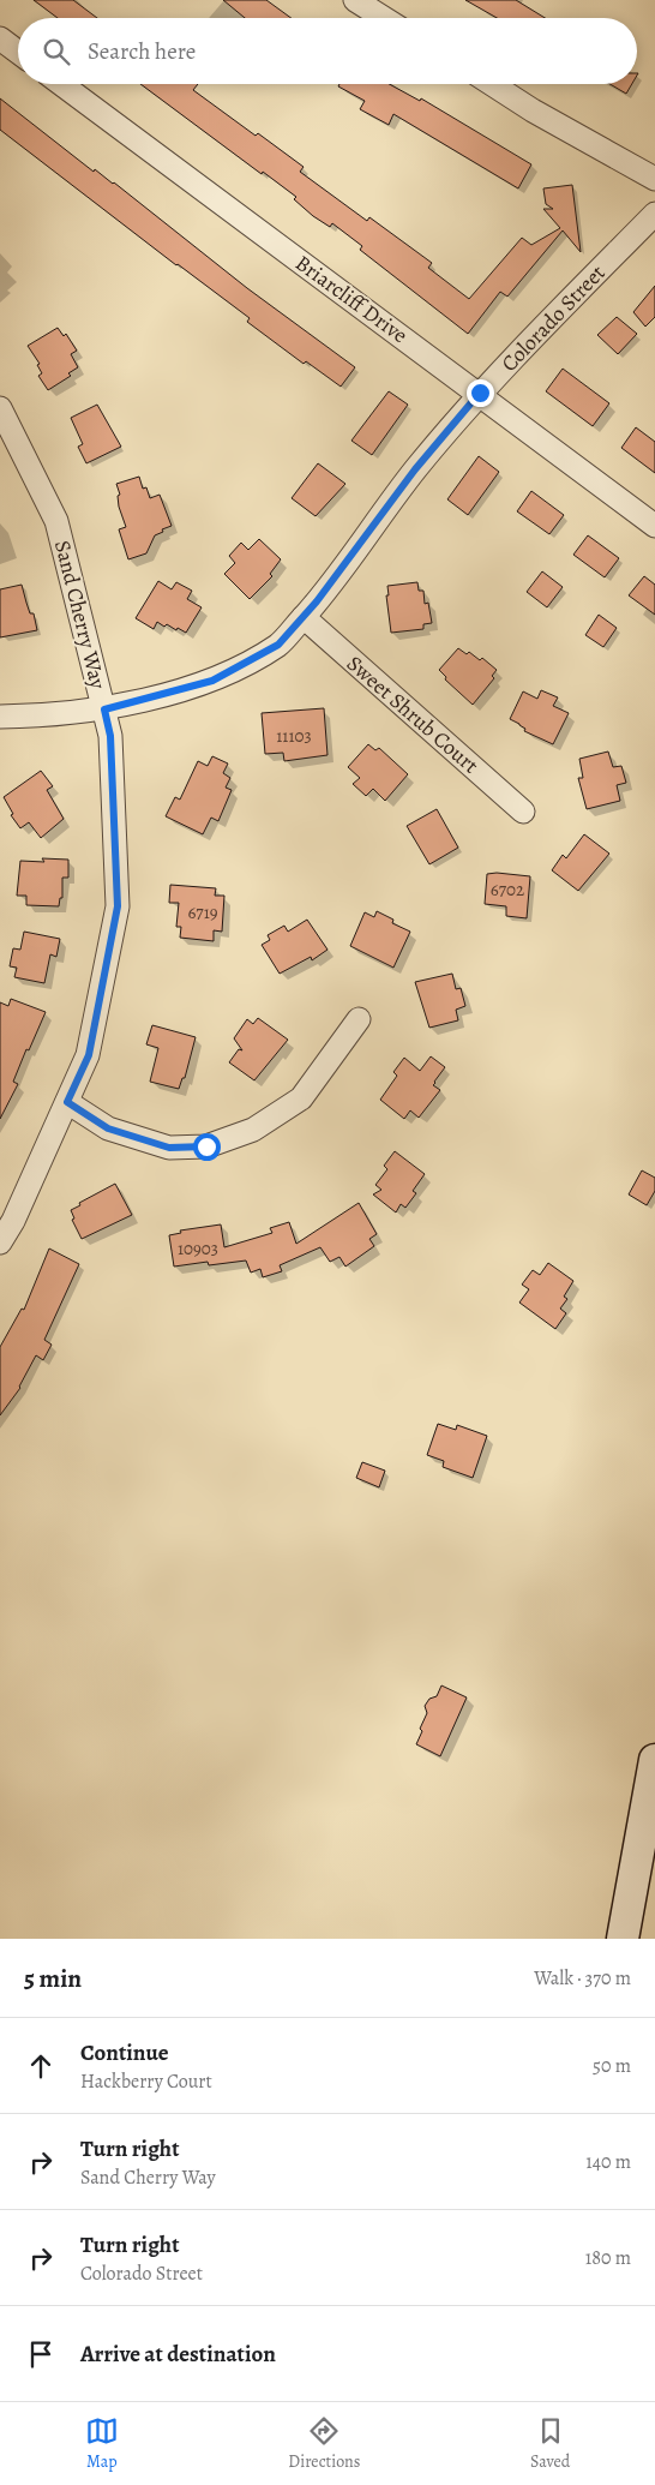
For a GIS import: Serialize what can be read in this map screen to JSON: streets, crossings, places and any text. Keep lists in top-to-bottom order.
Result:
{
  "streets": {
    "street": [
      "Briarcliff Drive",
      "Colorado Street",
      "Sand Cherry Way",
      "Sweet Shrub Court"
    ]
  },
  "crossings": [
    ["Briarcliff Drive", "Colorado Street"],
    ["Colorado Street", "Sand Cherry Way"],
    ["Colorado Street", "Sweet Shrub Court"]
  ],
  "house_numbers": [
    "11103",
    "6702",
    "6719",
    "10903"
  ],
  "page": {
    "search": "Search here",
    "heading": ["5 min", "Walk · 370 m"],
    "list": [
      ["Continue", "Hackberry Court", "50 m"],
      ["Turn right", "Sand Cherry Way", "140 m"],
      ["Turn right", "Colorado Street", "180 m"],
      "Arrive at destination"
    ],
    "nav": ["Map", "Directions", "Saved"]
  }
}
